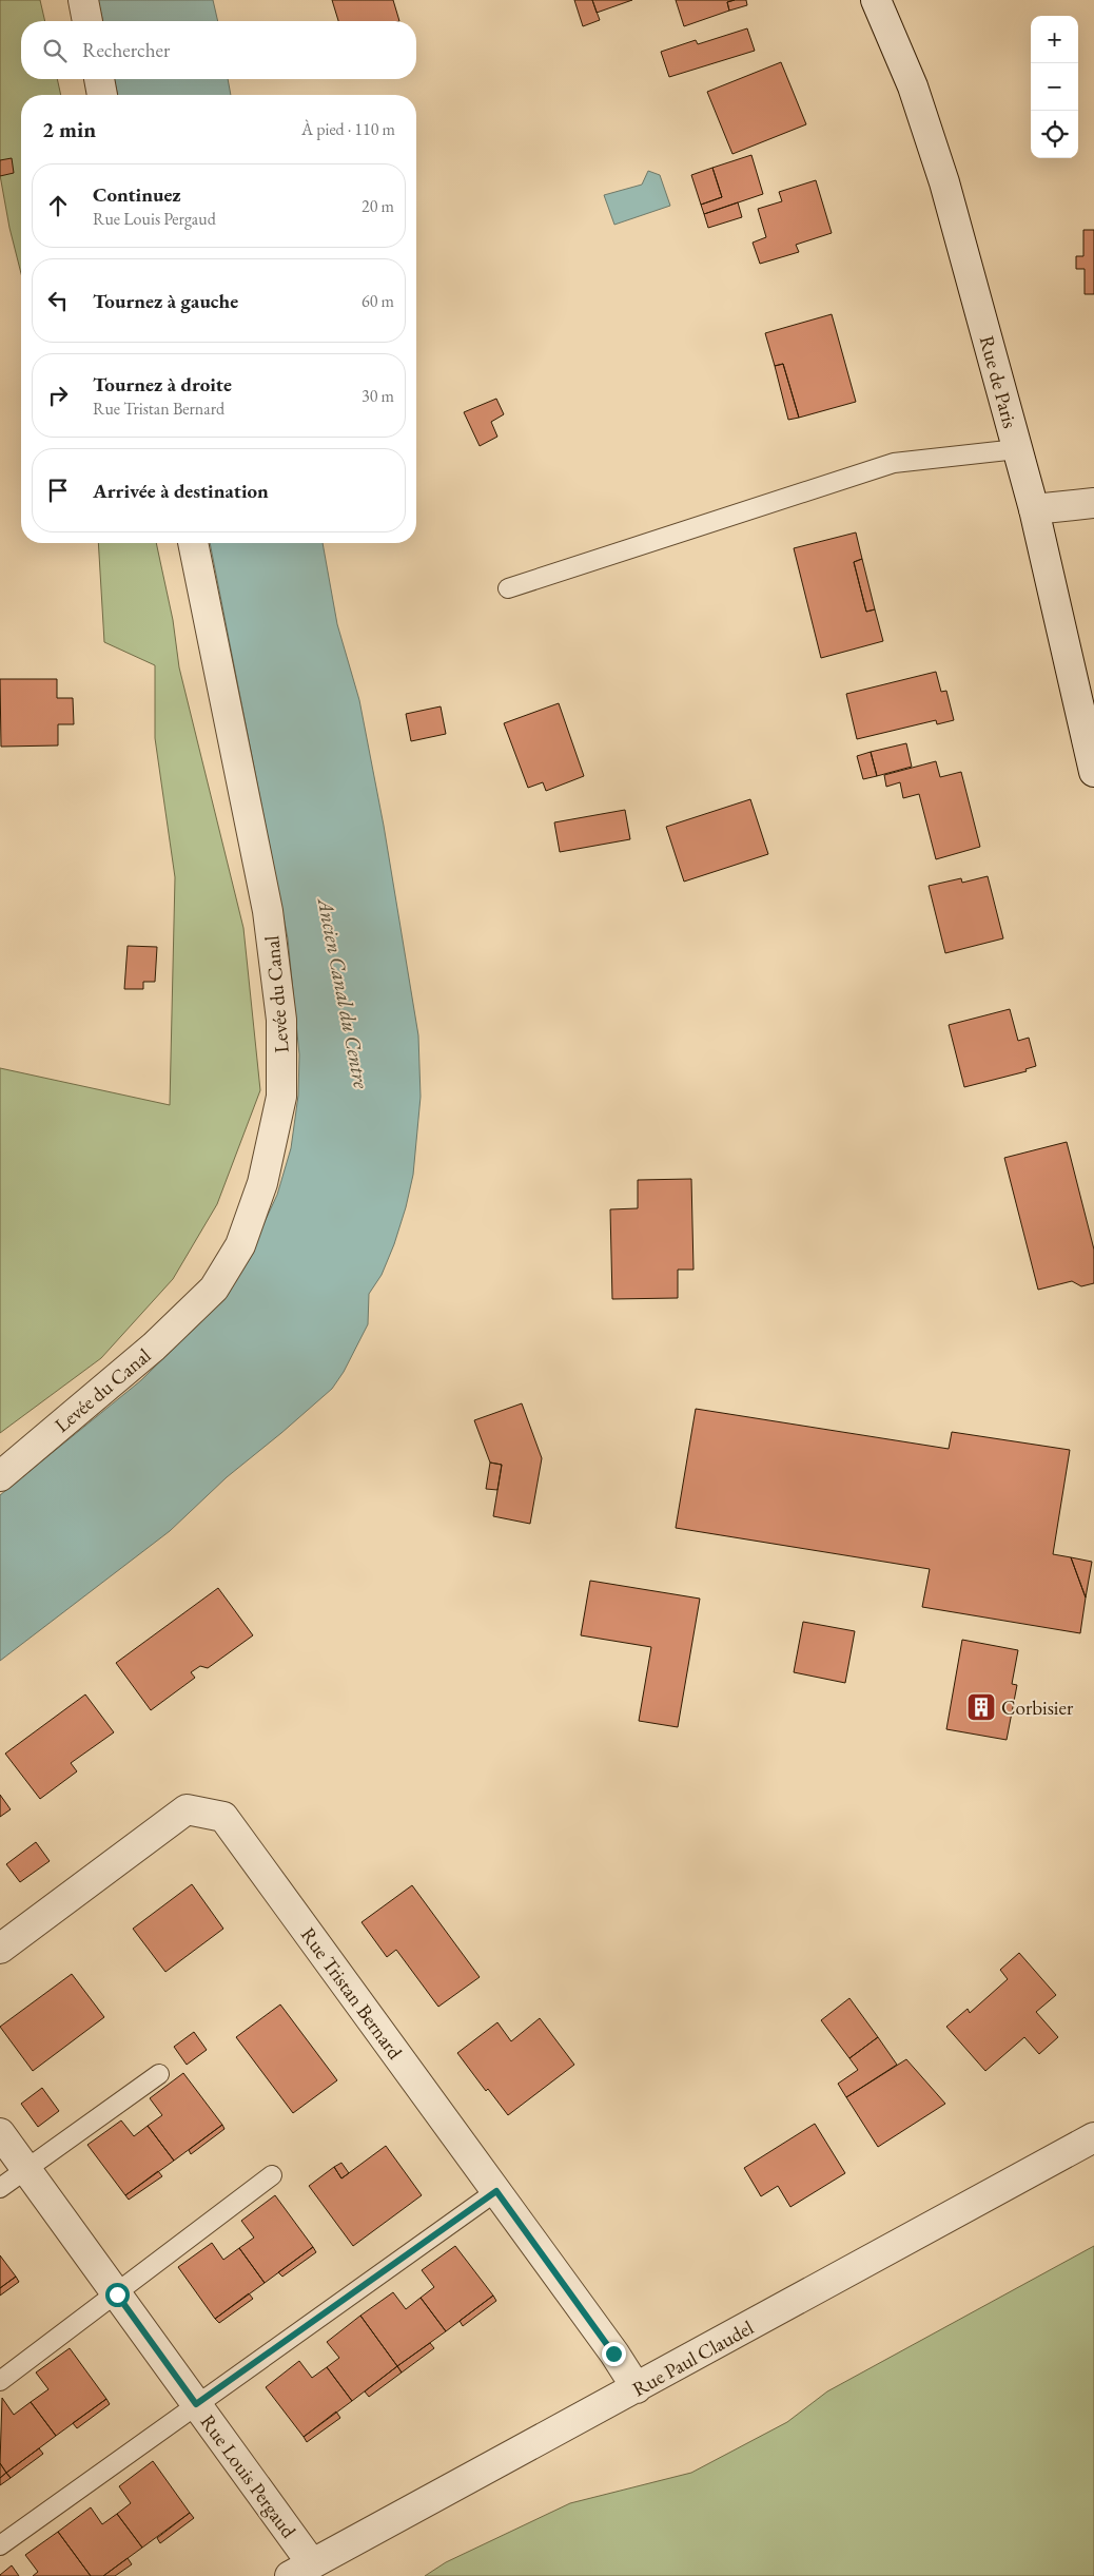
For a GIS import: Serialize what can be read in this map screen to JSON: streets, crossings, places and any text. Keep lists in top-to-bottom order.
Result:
{
  "streets": {
    "street": [
      "Rue de Paris",
      "Levée du Canal",
      "Rue Tristan Bernard",
      "Rue Paul Claudel",
      "Rue Louis Pergaud"
    ]
  },
  "crossings": [
    ["Rue Tristan Bernard", "Rue Paul Claudel"],
    ["Rue Paul Claudel", "Rue Louis Pergaud"]
  ],
  "water": ["Ancien Canal du Centre"],
  "places": {
    "building": ["Corbisier"]
  },
  "page": {
    "map_buttons": ["+", "−"],
    "search": "Rechercher",
    "heading": ["2 min", "À pied · 110 m"],
    "list": [
      ["Continuez", "Rue Louis Pergaud", "20 m"],
      ["Tournez à gauche", "60 m"],
      ["Tournez à droite", "Rue Tristan Bernard", "30 m"],
      "Arrivée à destination"
    ]
  }
}
